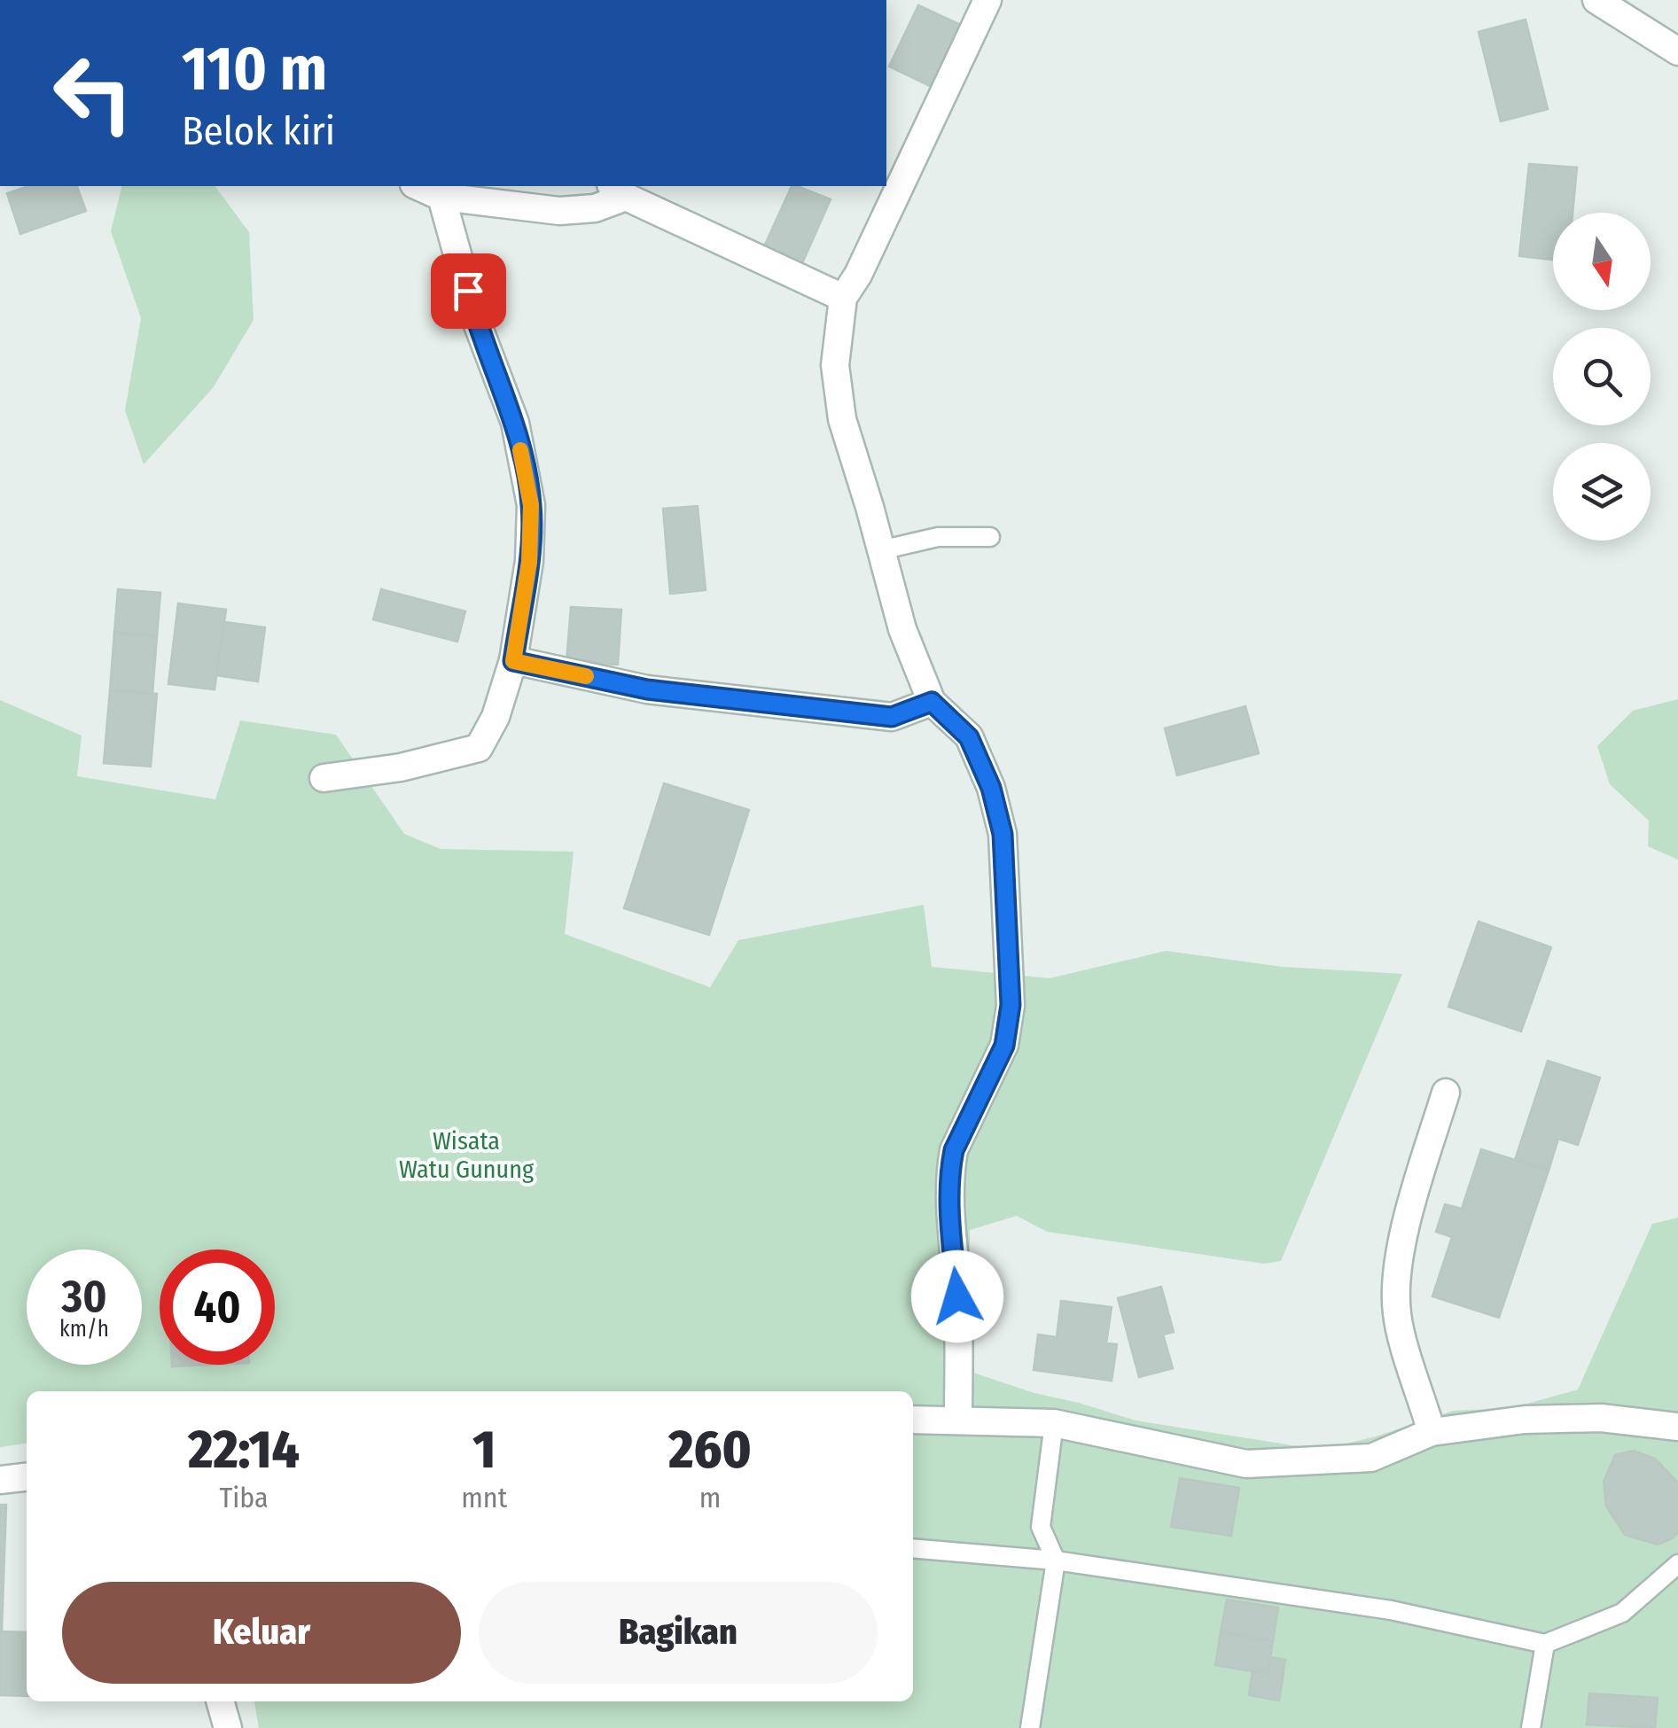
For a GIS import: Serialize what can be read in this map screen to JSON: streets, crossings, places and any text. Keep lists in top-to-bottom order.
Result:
{
  "parks": ["Wisata Watu Gunung"],
  "north": "bottom",
  "page": {
    "turn": ["110 m", "Belok kiri"],
    "speed": "30 km/h",
    "limit": "40",
    "eta": [
      "22:14",
      "Tiba",
      "1",
      "mnt",
      "260",
      "m"
    ],
    "buttons": ["Keluar", "Bagikan"]
  }
}
